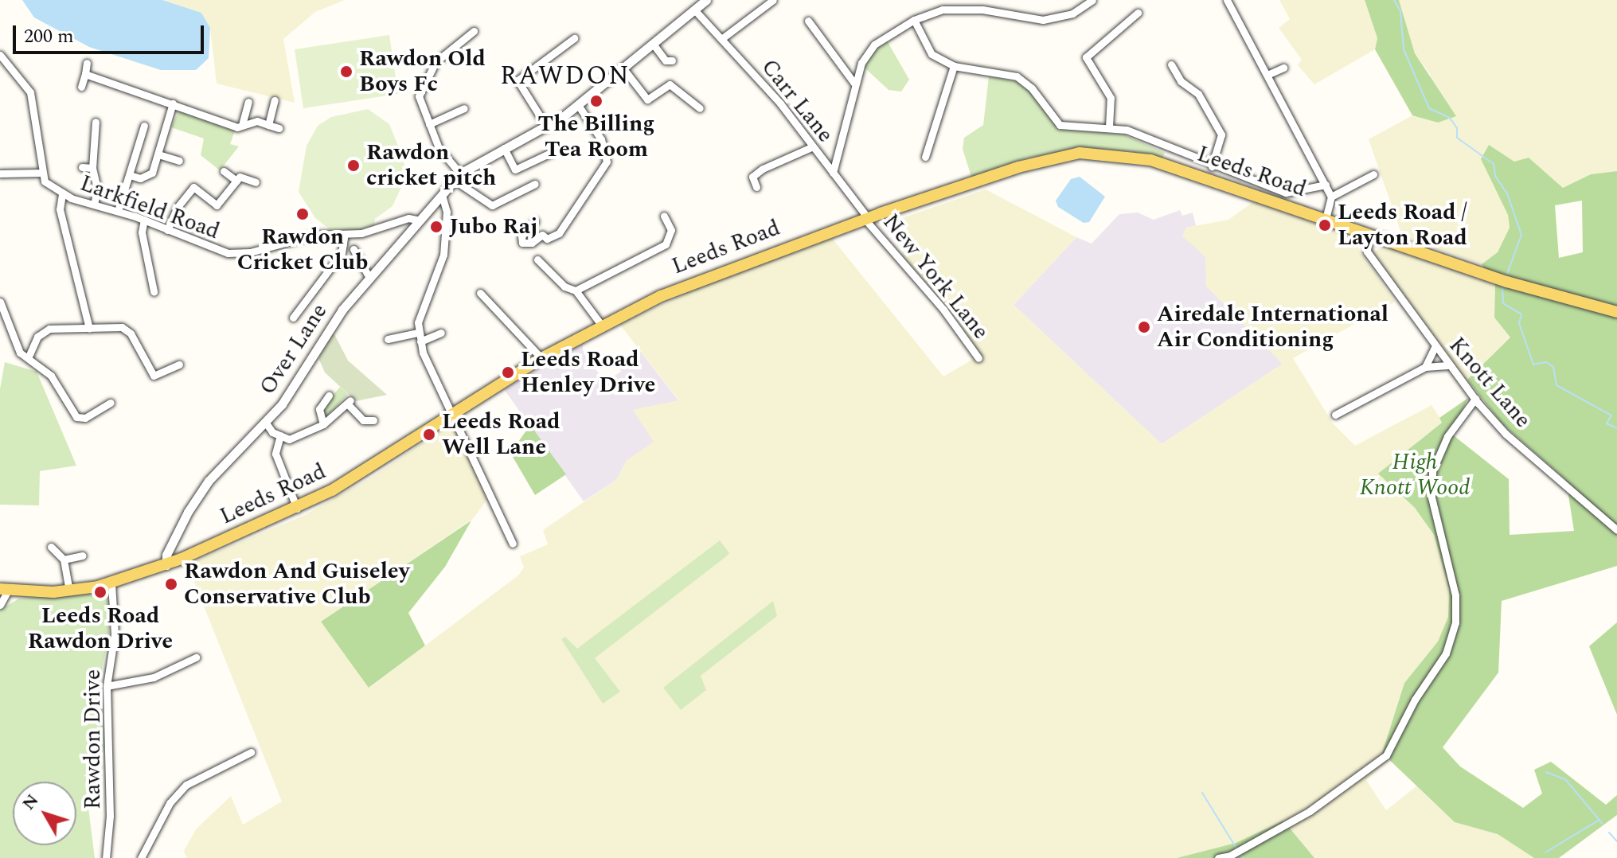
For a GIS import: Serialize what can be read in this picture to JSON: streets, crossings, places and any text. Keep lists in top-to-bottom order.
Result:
{
  "streets": {
    "main road": ["Leeds Road"],
    "street": [
      "Carr Lane",
      "Larkfield Road",
      "New York Lane",
      "Over Lane",
      "Knott Lane",
      "Rawdon Drive"
    ]
  },
  "crossings": [
    ["Carr Lane", "Leeds Road"],
    ["Carr Lane", "New York Lane"],
    ["Leeds Road", "New York Lane"],
    ["Leeds Road", "Over Lane"],
    ["Leeds Road", "Knott Lane"],
    ["Leeds Road", "Rawdon Drive"],
    ["Larkfield Road", "Over Lane"]
  ],
  "districts": ["RAWDON"],
  "parks": ["High Knott Wood"],
  "places": [
    "Rawdon Old Boys Fc",
    "The Billing Tea Room",
    "Rawdon cricket pitch",
    "Rawdon Cricket Club",
    "Leeds Road / Layton Road",
    "Jubo Raj",
    "Airedale International Air Conditioning",
    "Leeds Road Henley Drive",
    "Leeds Road Well Lane",
    "Rawdon And Guiseley Conservative Club",
    "Leeds Road Rawdon Drive"
  ],
  "scale_bar": "200 m",
  "north": "top left"
}
